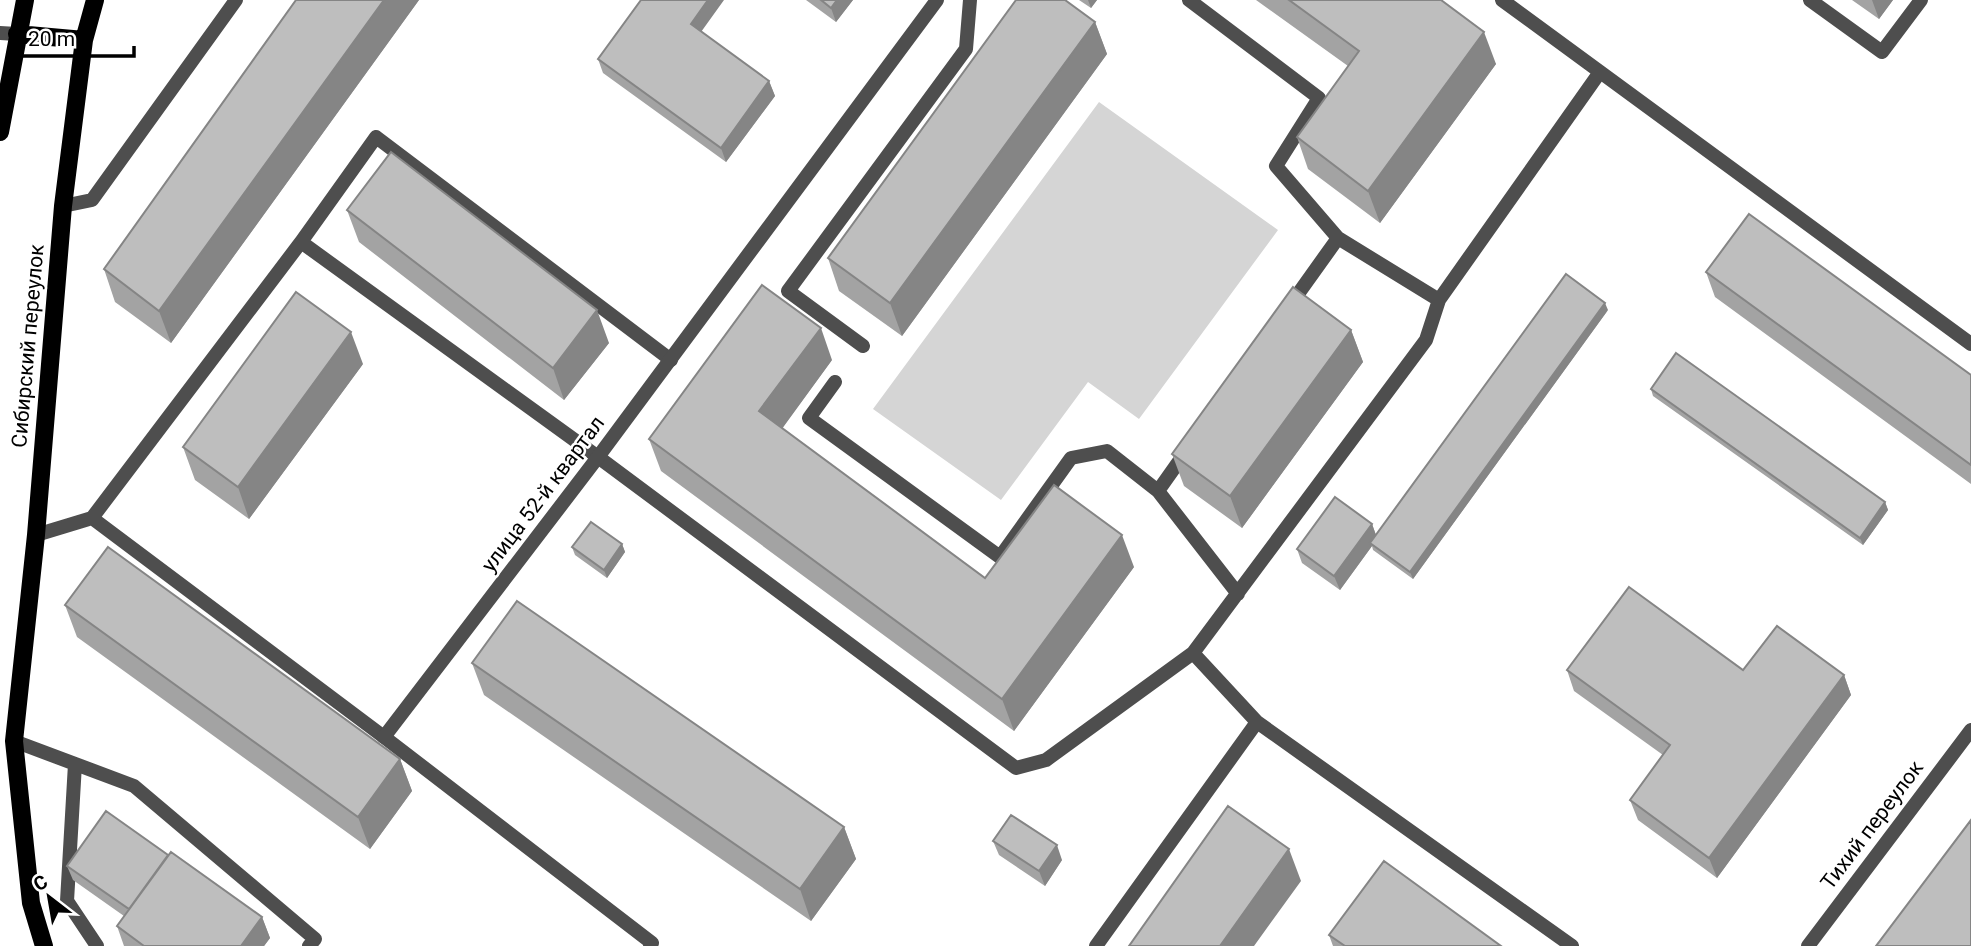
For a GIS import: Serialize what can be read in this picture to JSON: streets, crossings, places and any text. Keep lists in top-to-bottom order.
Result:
{
  "streets": {
    "main road": ["Сибирский переулок"],
    "street": ["улица 52-й квартал", "Тихий переулок"]
  },
  "scale_bar": "20 m",
  "north": "top left"
}
